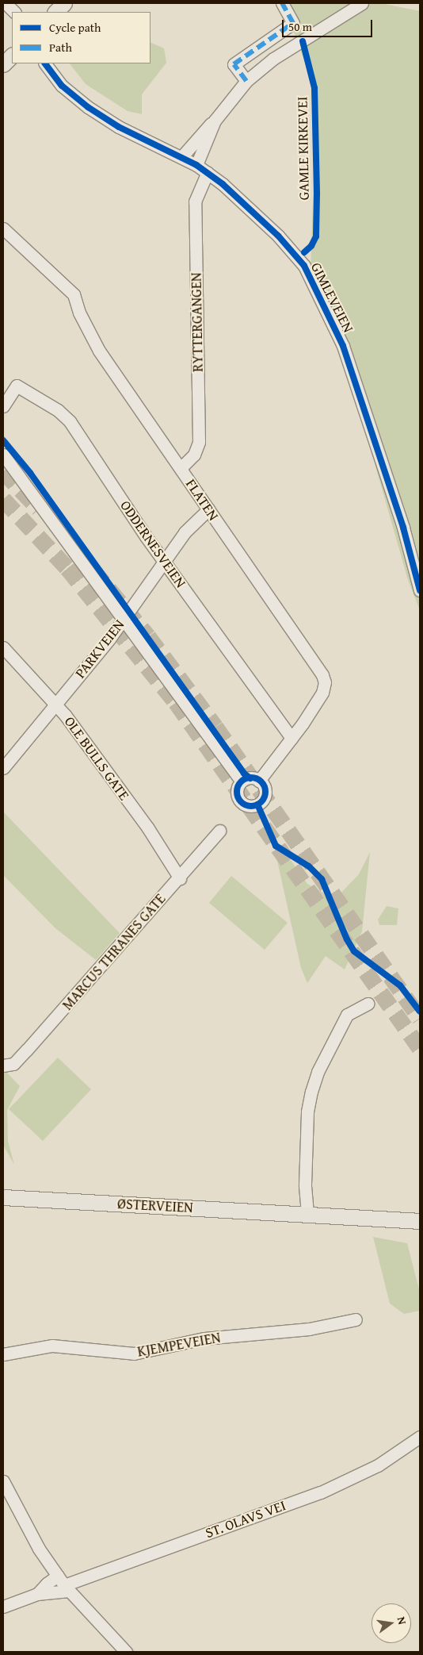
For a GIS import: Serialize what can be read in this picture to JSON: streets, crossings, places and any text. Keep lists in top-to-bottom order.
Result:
{
  "streets": {
    "main road": ["ØSTERVEIEN"],
    "street": [
      "GIMLEVEIEN",
      "RYTTERGANGEN",
      "FLATEN",
      "ODDERNESVEIEN",
      "PARKVEIEN",
      "OLE BULLS GATE",
      "MARCUS THRANES GATE",
      "KJEMPEVEIEN",
      "ST. OLAVS VEI"
    ],
    "cycle path": ["GAMLE KIRKEVEI"]
  },
  "crossings": [
    ["GIMLEVEIEN", "RYTTERGANGEN"],
    ["RYTTERGANGEN", "FLATEN"],
    ["FLATEN", "ODDERNESVEIEN"],
    ["FLATEN", "PARKVEIEN"],
    ["ODDERNESVEIEN", "PARKVEIEN"],
    ["PARKVEIEN", "OLE BULLS GATE"],
    ["OLE BULLS GATE", "MARCUS THRANES GATE"]
  ],
  "legend": ["Cycle path", "Path"],
  "scale_bar": "50 m",
  "north": "right"
}
